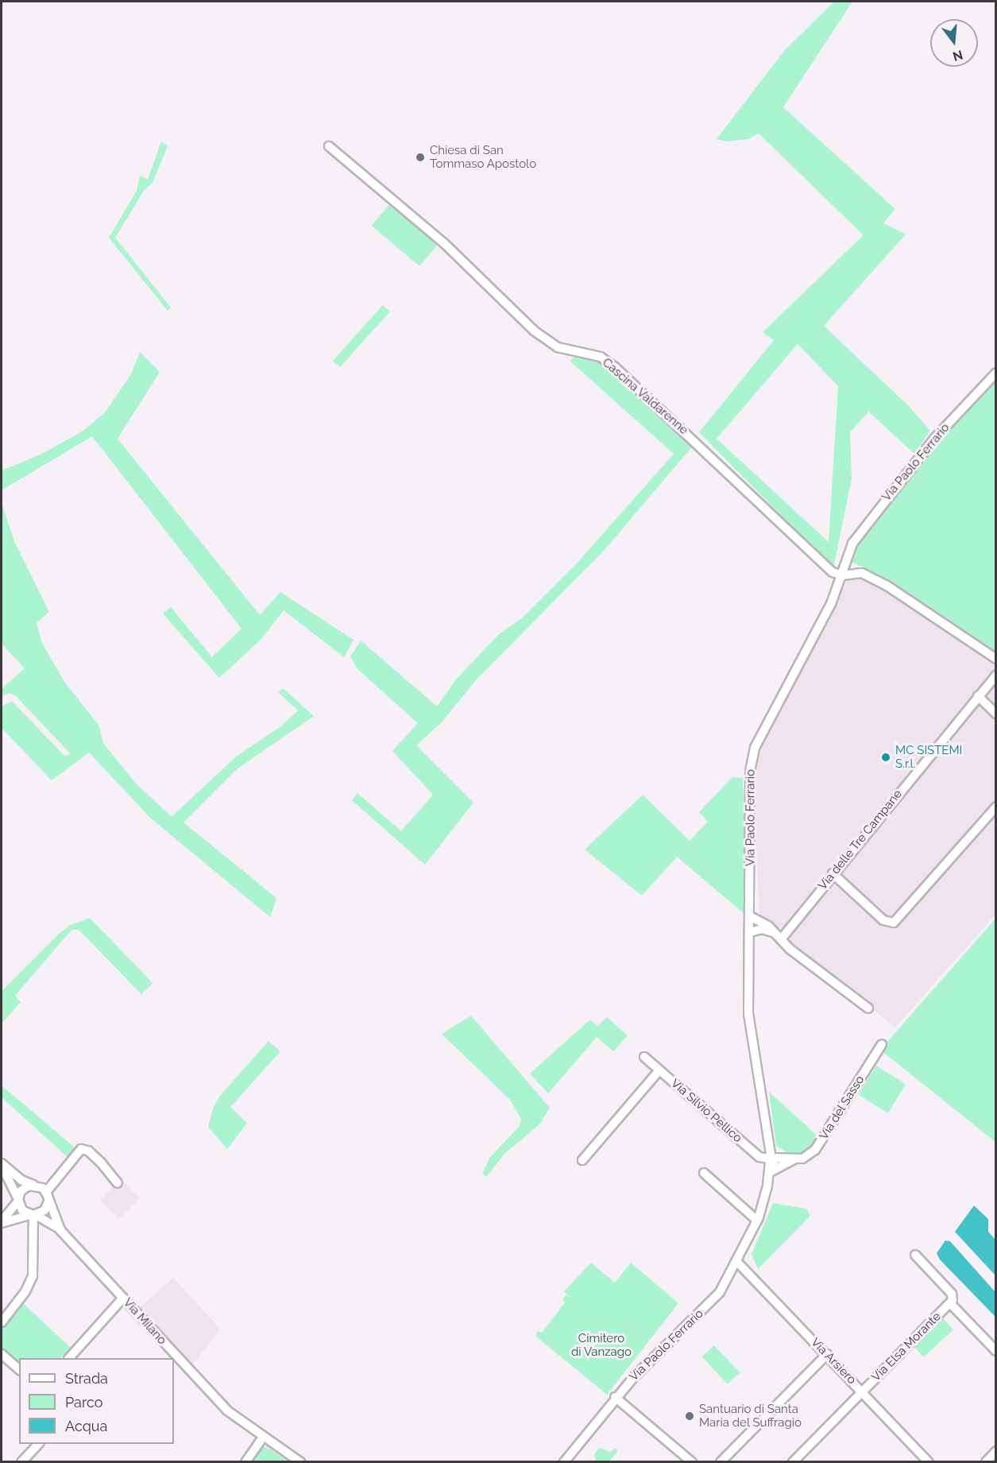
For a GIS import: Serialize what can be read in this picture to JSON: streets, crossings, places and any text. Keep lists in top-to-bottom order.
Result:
{
  "streets": {
    "street": [
      "Cascina Valdarenne",
      "Via Paolo Ferrario",
      "Via delle Tre Campane",
      "Via del Sasso",
      "Via Silvio Pellico",
      "Via Milano",
      "Via Elsa Morante",
      "Via Arsiero"
    ]
  },
  "crossings": [
    ["Cascina Valdarenne", "Via Paolo Ferrario"],
    ["Via Paolo Ferrario", "Via del Sasso"],
    ["Via Paolo Ferrario", "Via Silvio Pellico"],
    ["Via Paolo Ferrario", "Via Arsiero"],
    ["Via del Sasso", "Via Silvio Pellico"],
    ["Via Elsa Morante", "Via Arsiero"]
  ],
  "parks": ["Cimitero di Vanzago"],
  "places": ["Chiesa di San Tommaso Apostolo", "MC SISTEMI S.r.l.", "Santuario di Santa Maria del Suffragio"],
  "legend": ["Strada", "Parco", "Acqua"],
  "north": "bottom"
}
